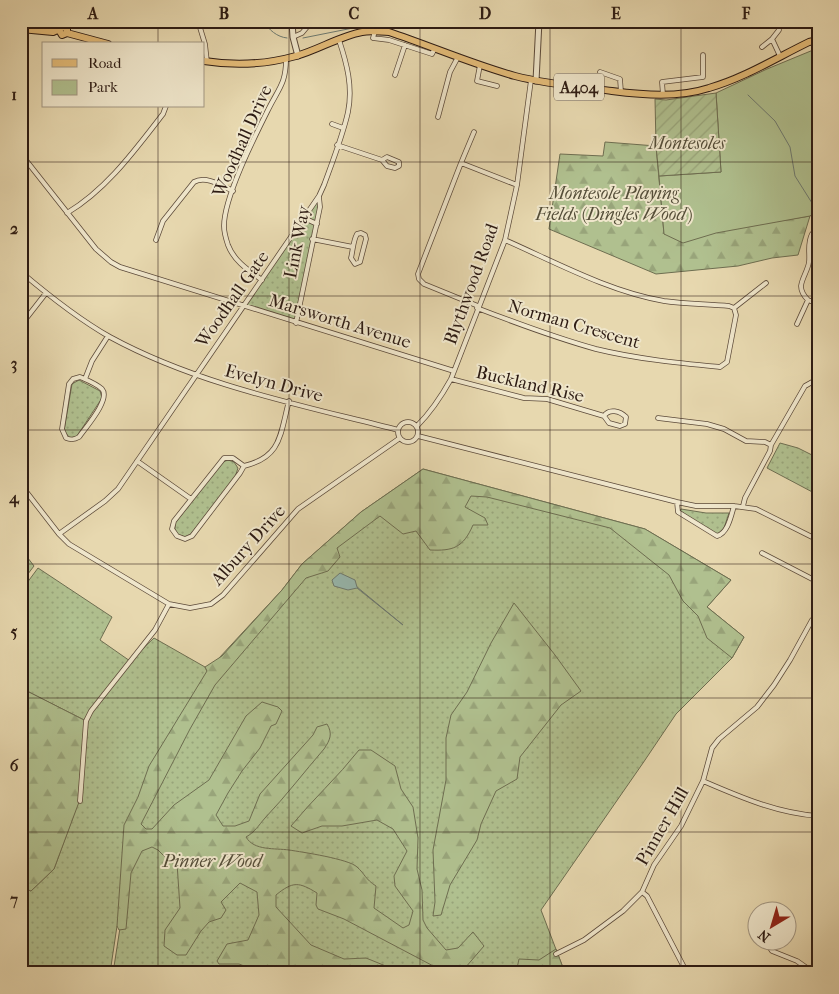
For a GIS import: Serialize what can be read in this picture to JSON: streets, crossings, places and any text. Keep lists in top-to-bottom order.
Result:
{
  "streets": {
    "main road": ["A404"],
    "street": [
      "Woodhall Drive",
      "Link Way",
      "Blythwood Road",
      "Woodhall Gate",
      "Marsworth Avenue",
      "Norman Crescent",
      "Evelyn Drive",
      "Buckland Rise",
      "Albury Drive",
      "Pinner Hill"
    ]
  },
  "crossings": [
    ["A404", "Woodhall Drive"],
    ["A404", "Blythwood Road"],
    ["A404", "Woodhall Gate"],
    ["Woodhall Drive", "Woodhall Gate"],
    ["Link Way", "Woodhall Gate"],
    ["Link Way", "Marsworth Avenue"],
    ["Blythwood Road", "Marsworth Avenue"],
    ["Blythwood Road", "Norman Crescent"],
    ["Blythwood Road", "Evelyn Drive"],
    ["Blythwood Road", "Buckland Rise"],
    ["Blythwood Road", "Albury Drive"],
    ["Woodhall Gate", "Marsworth Avenue"],
    ["Woodhall Gate", "Evelyn Drive"],
    ["Woodhall Gate", "Albury Drive"],
    ["Evelyn Drive", "Albury Drive"]
  ],
  "parks": ["Montesoles", "Montesole Playing Fields (Dingles Wood)", "Pinner Wood"],
  "legend": ["Road", "Park"],
  "north": "bottom left",
  "grid": {
    "columns": [
      "A",
      "B",
      "C",
      "D",
      "E",
      "F"
    ],
    "rows": [
      "1",
      "2",
      "3",
      "4",
      "5",
      "6",
      "7"
    ]
  }
}
